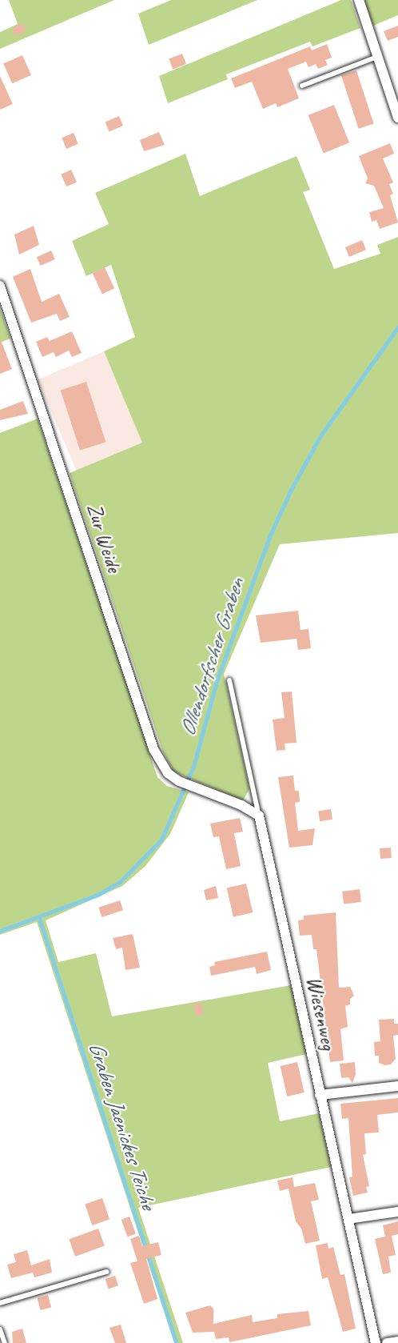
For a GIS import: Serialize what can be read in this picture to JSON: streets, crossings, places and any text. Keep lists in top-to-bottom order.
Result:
{
  "streets": {
    "street": ["Zur Weide", "Wiesenweg"]
  },
  "crossings": [
    ["Zur Weide", "Wiesenweg"]
  ],
  "water": ["Ollendorfscher Graben", "Graben Jaenickes Teiche"]
}
